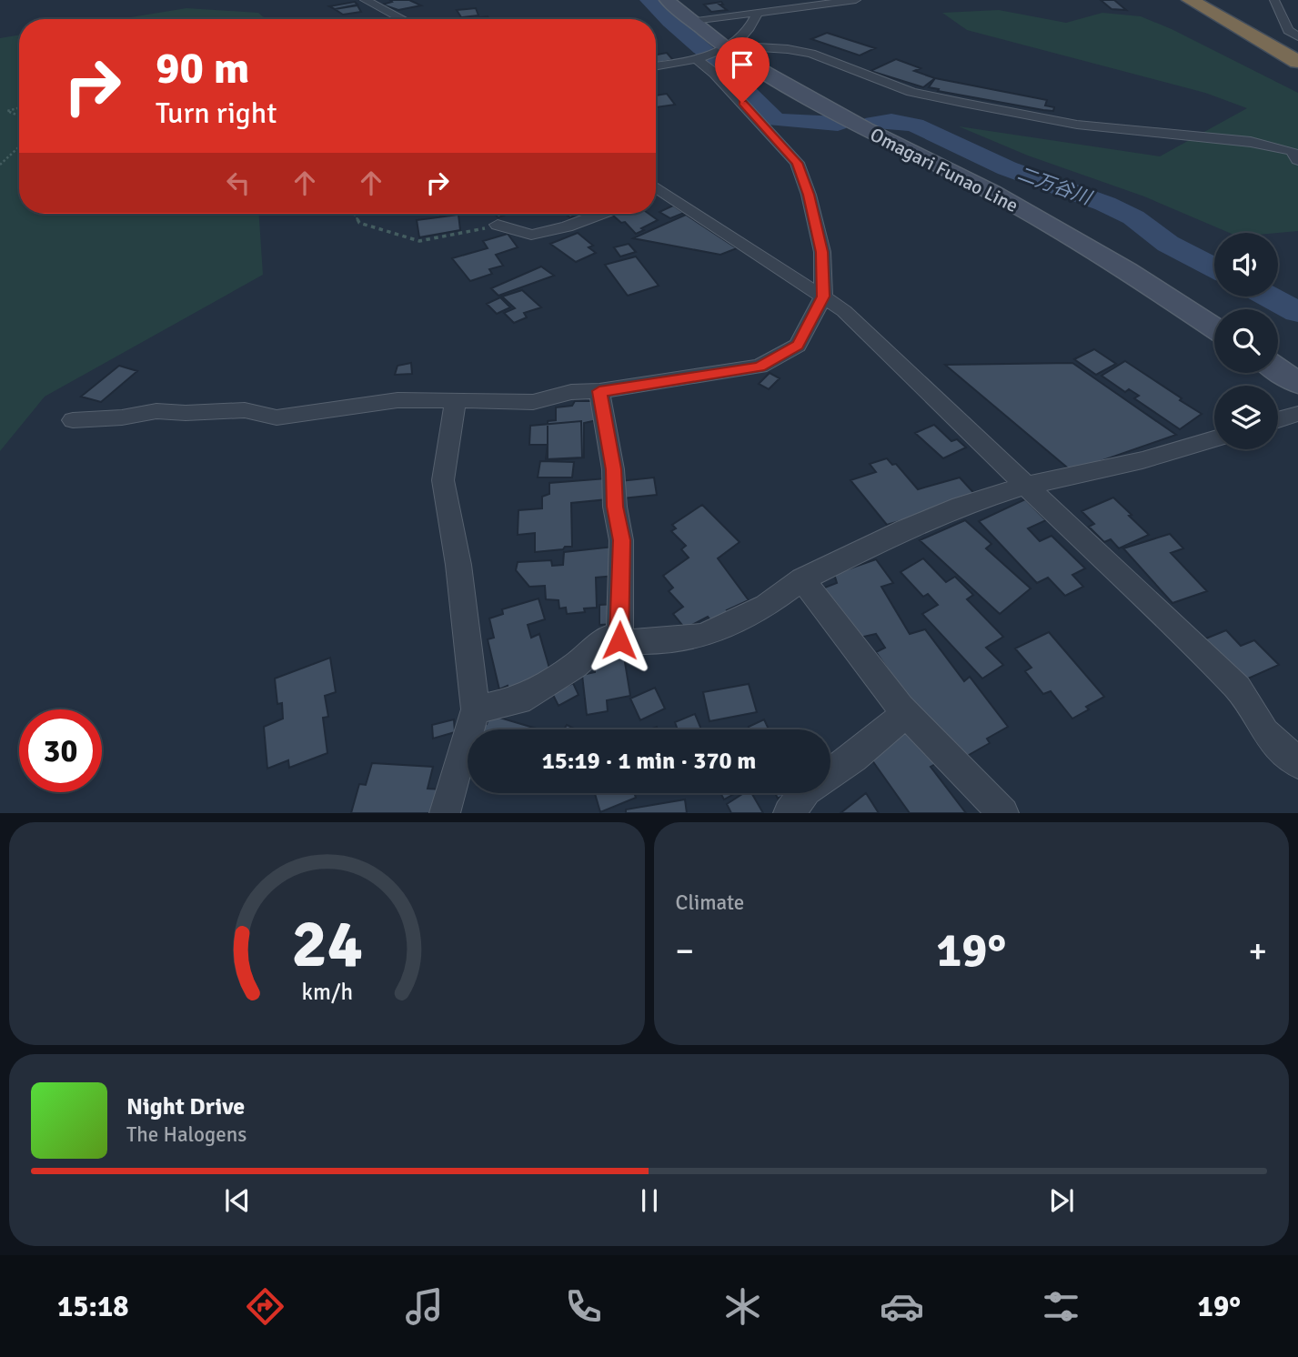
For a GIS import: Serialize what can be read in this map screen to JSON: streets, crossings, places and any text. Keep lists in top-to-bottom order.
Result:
{
  "streets": {
    "main road": ["Omagari Funao Line"]
  },
  "water": ["二万谷川"],
  "page": {
    "turn": ["90 m", "Turn right"],
    "limit": "30",
    "trip": "15:19 · 1 min · 370 m",
    "tile": "Climate",
    "heat": ["−", "19°", "+"],
    "song": ["Night Drive", "The Halogens"],
    "tabs": ["15:18", "19°"],
    "gauge": ["24", "km/h"]
  }
}
